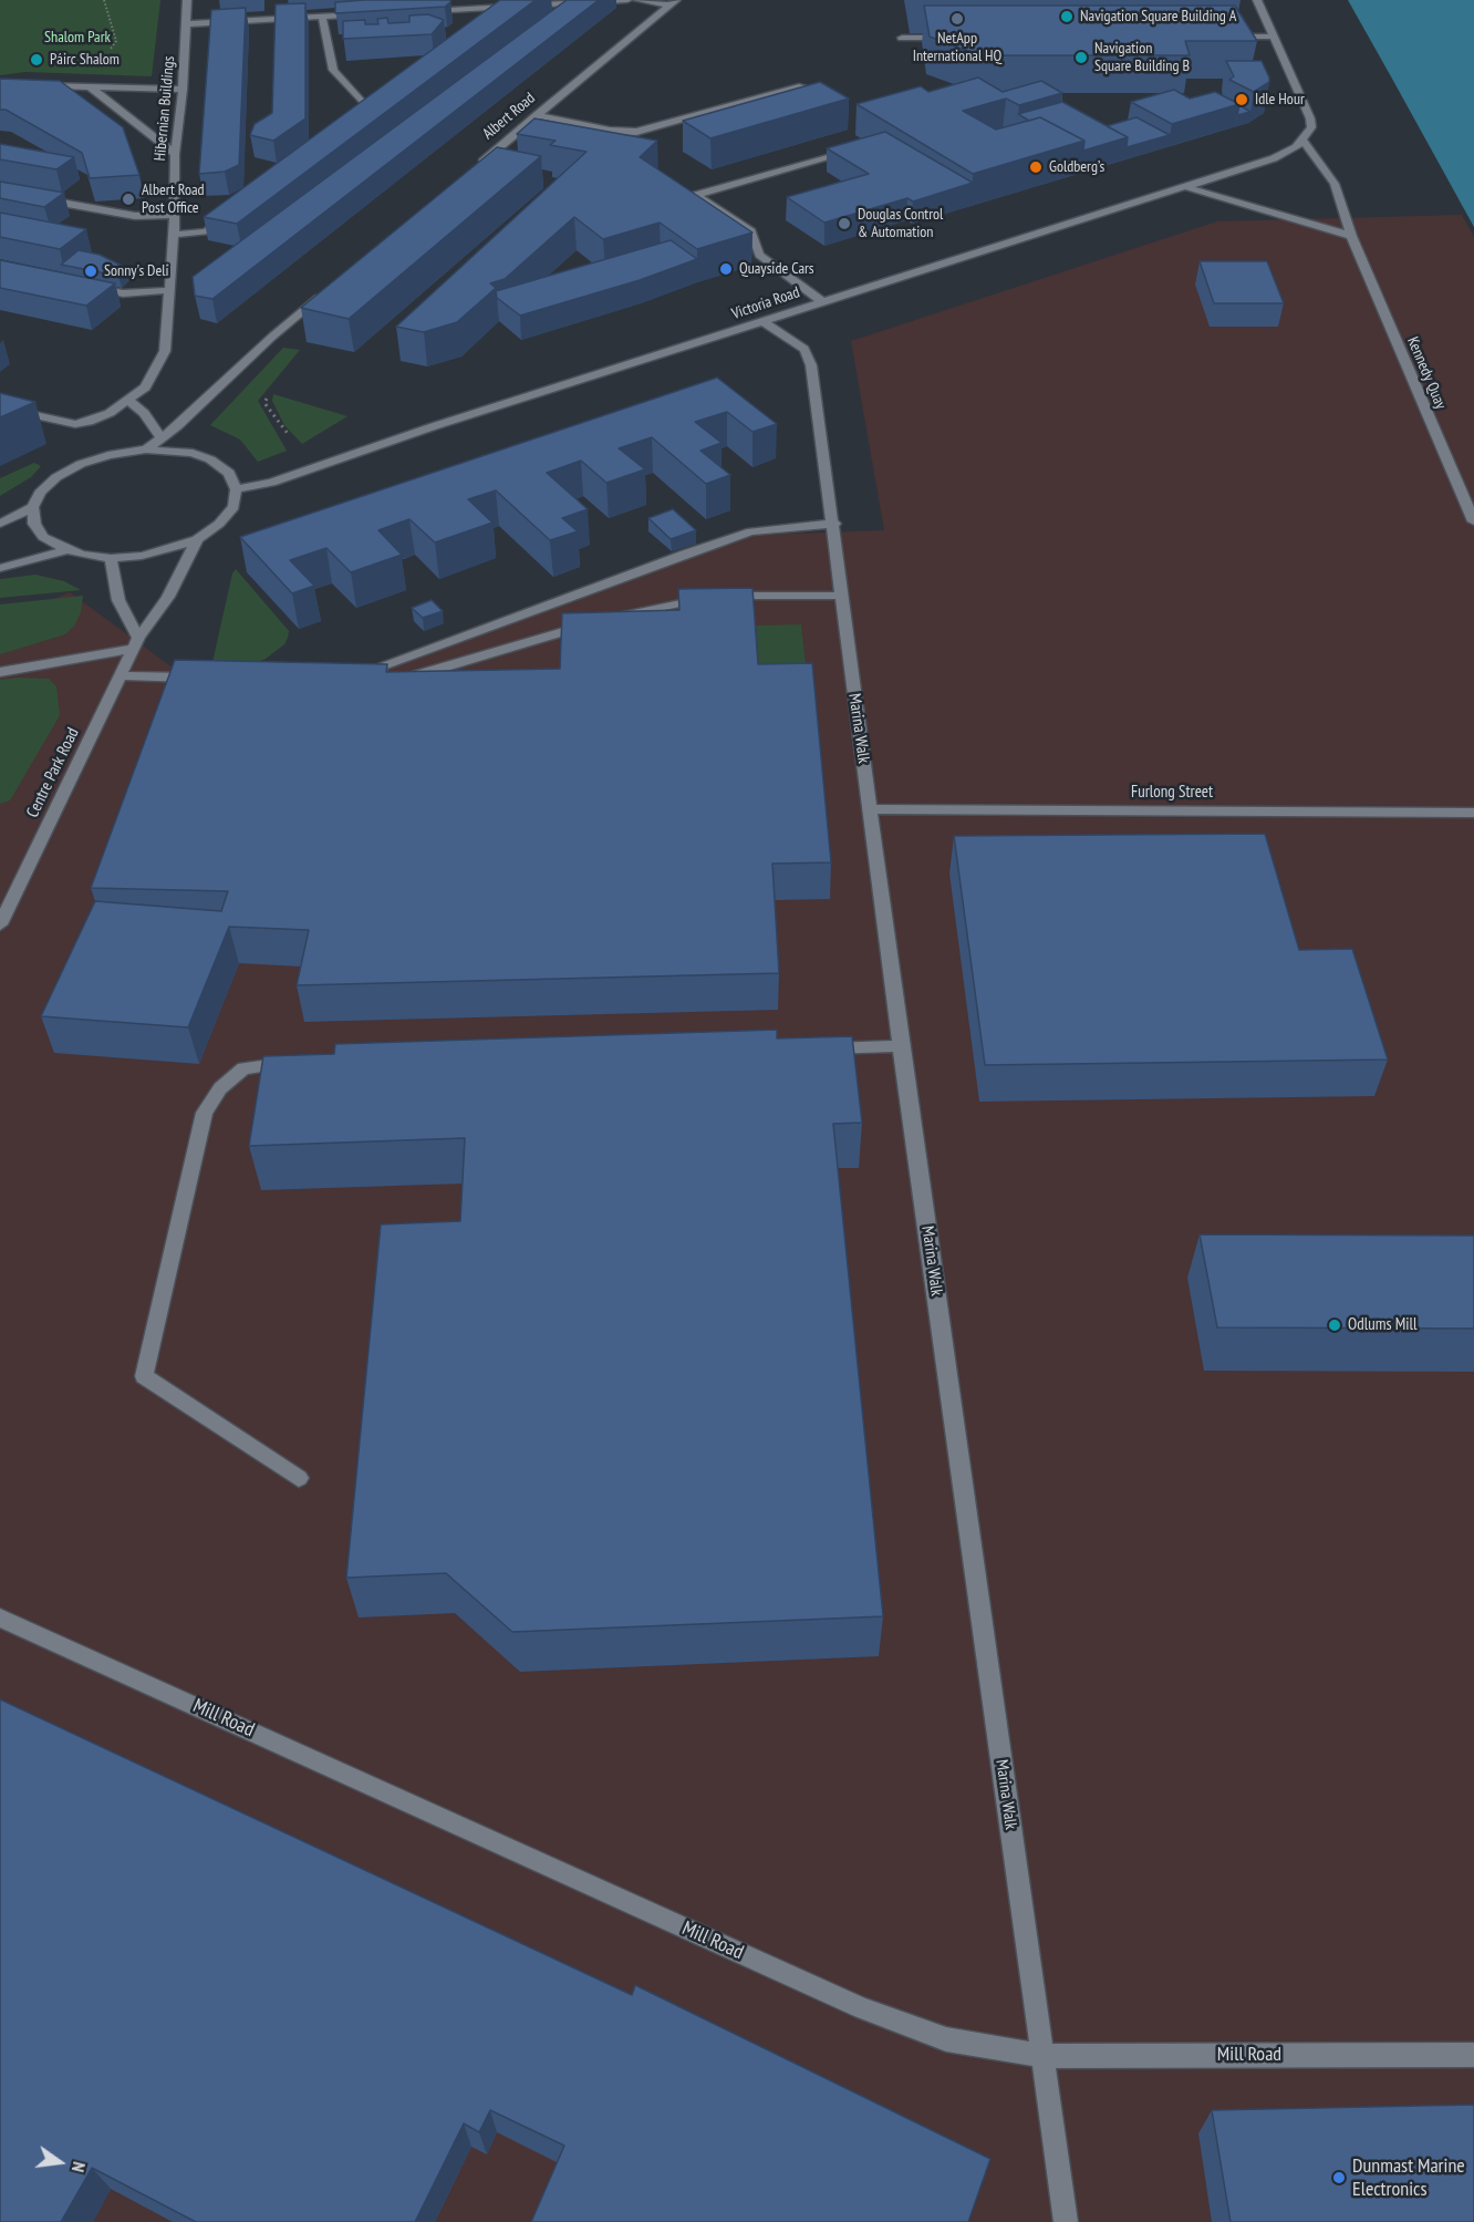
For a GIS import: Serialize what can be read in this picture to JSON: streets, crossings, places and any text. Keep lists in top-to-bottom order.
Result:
{
  "streets": {
    "street": [
      "Hibernian Buildings",
      "Albert Road",
      "Victoria Road",
      "Kennedy Quay",
      "Marina Walk",
      "Centre Park Road",
      "Furlong Street",
      "Mill Road"
    ]
  },
  "crossings": [
    ["Victoria Road", "Kennedy Quay"],
    ["Victoria Road", "Marina Walk"],
    ["Marina Walk", "Furlong Street"],
    ["Marina Walk", "Mill Road"]
  ],
  "parks": ["Shalom Park"],
  "places": [
    "Navigation Square Building A",
    "NetApp International HQ",
    "Navigation Square Building B",
    "Páirc Shalom",
    "Idle Hour",
    "Goldberg’s",
    "Albert Road Post Office",
    "Douglas Control & Automation",
    "Quayside Cars",
    "Sonny's Deli",
    "Odlums Mill",
    "Dunmast Marine Electronics"
  ],
  "north": "right"
}
